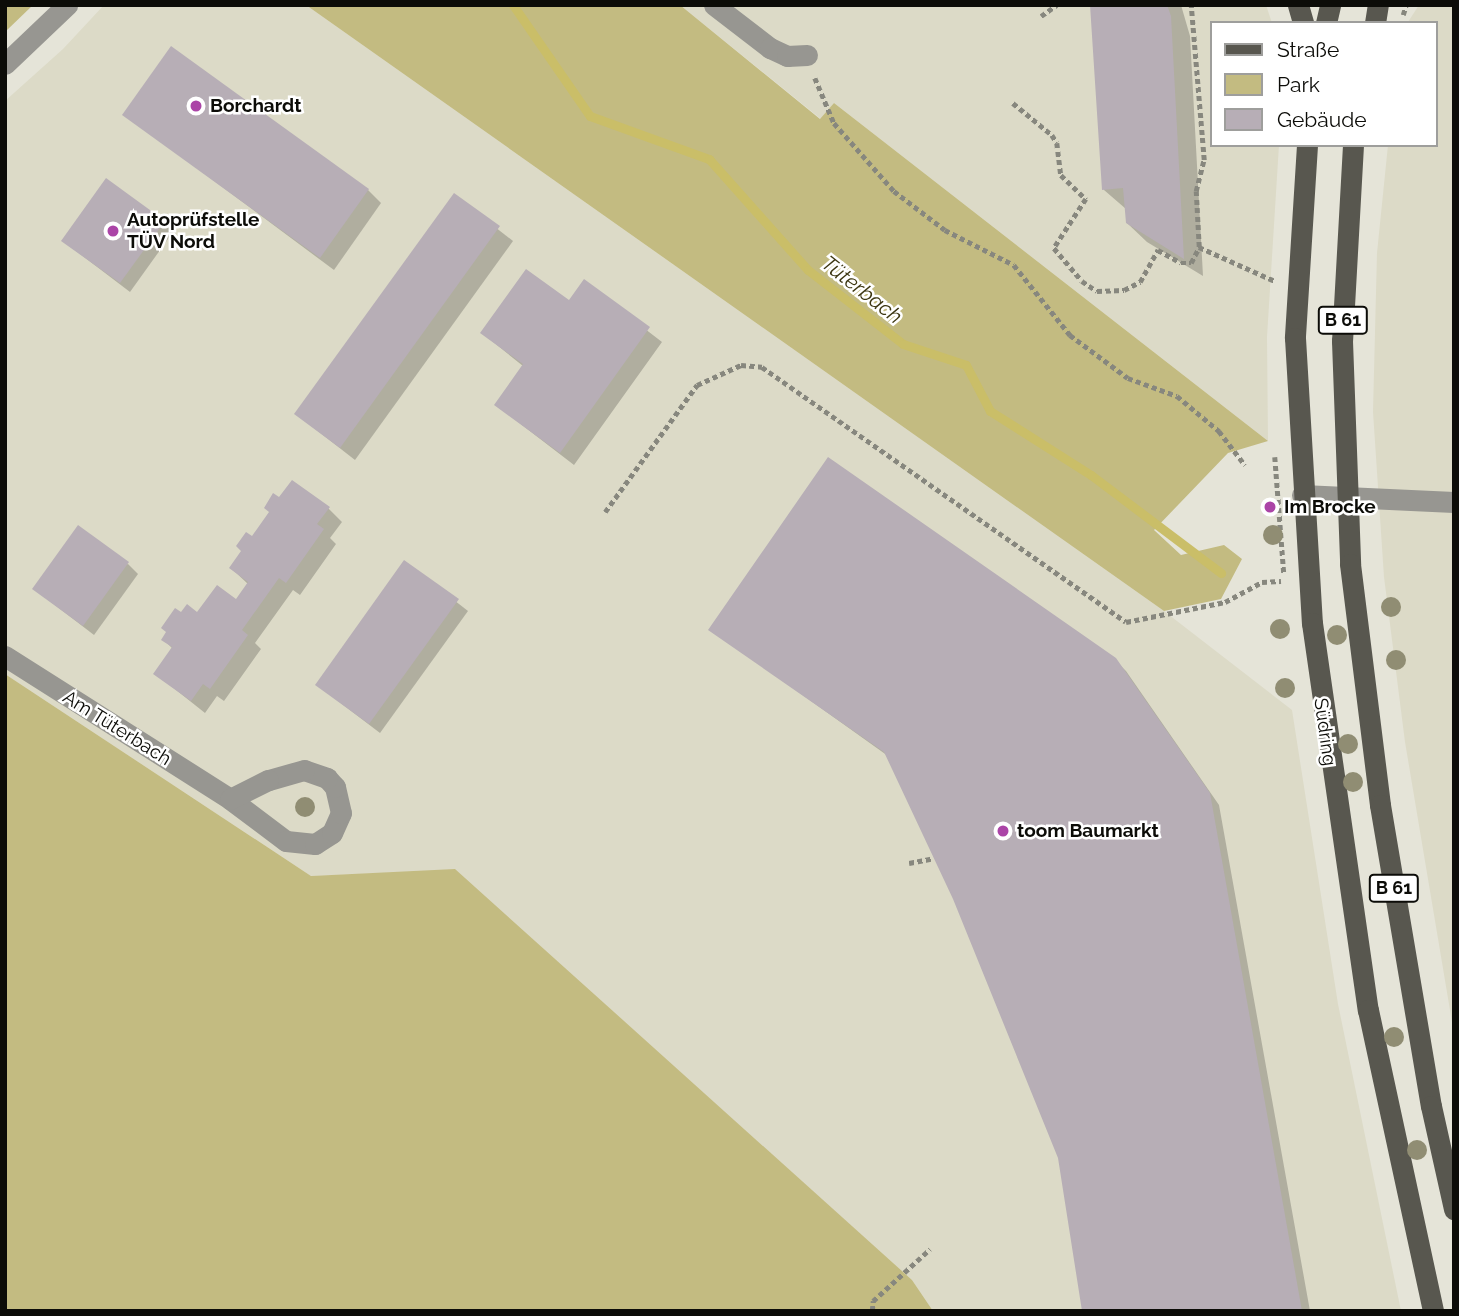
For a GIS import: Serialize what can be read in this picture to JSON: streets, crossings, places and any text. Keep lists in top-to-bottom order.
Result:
{
  "streets": {
    "main road": ["B 61", "Südring"],
    "street": ["Am Tüterbach"]
  },
  "water": ["Tüterbach"],
  "places": [
    "Borchardt",
    "Autoprüfstelle TÜV Nord",
    "Im Brocke",
    "toom Baumarkt"
  ],
  "legend": ["Straße", "Park", "Gebäude"]
}
